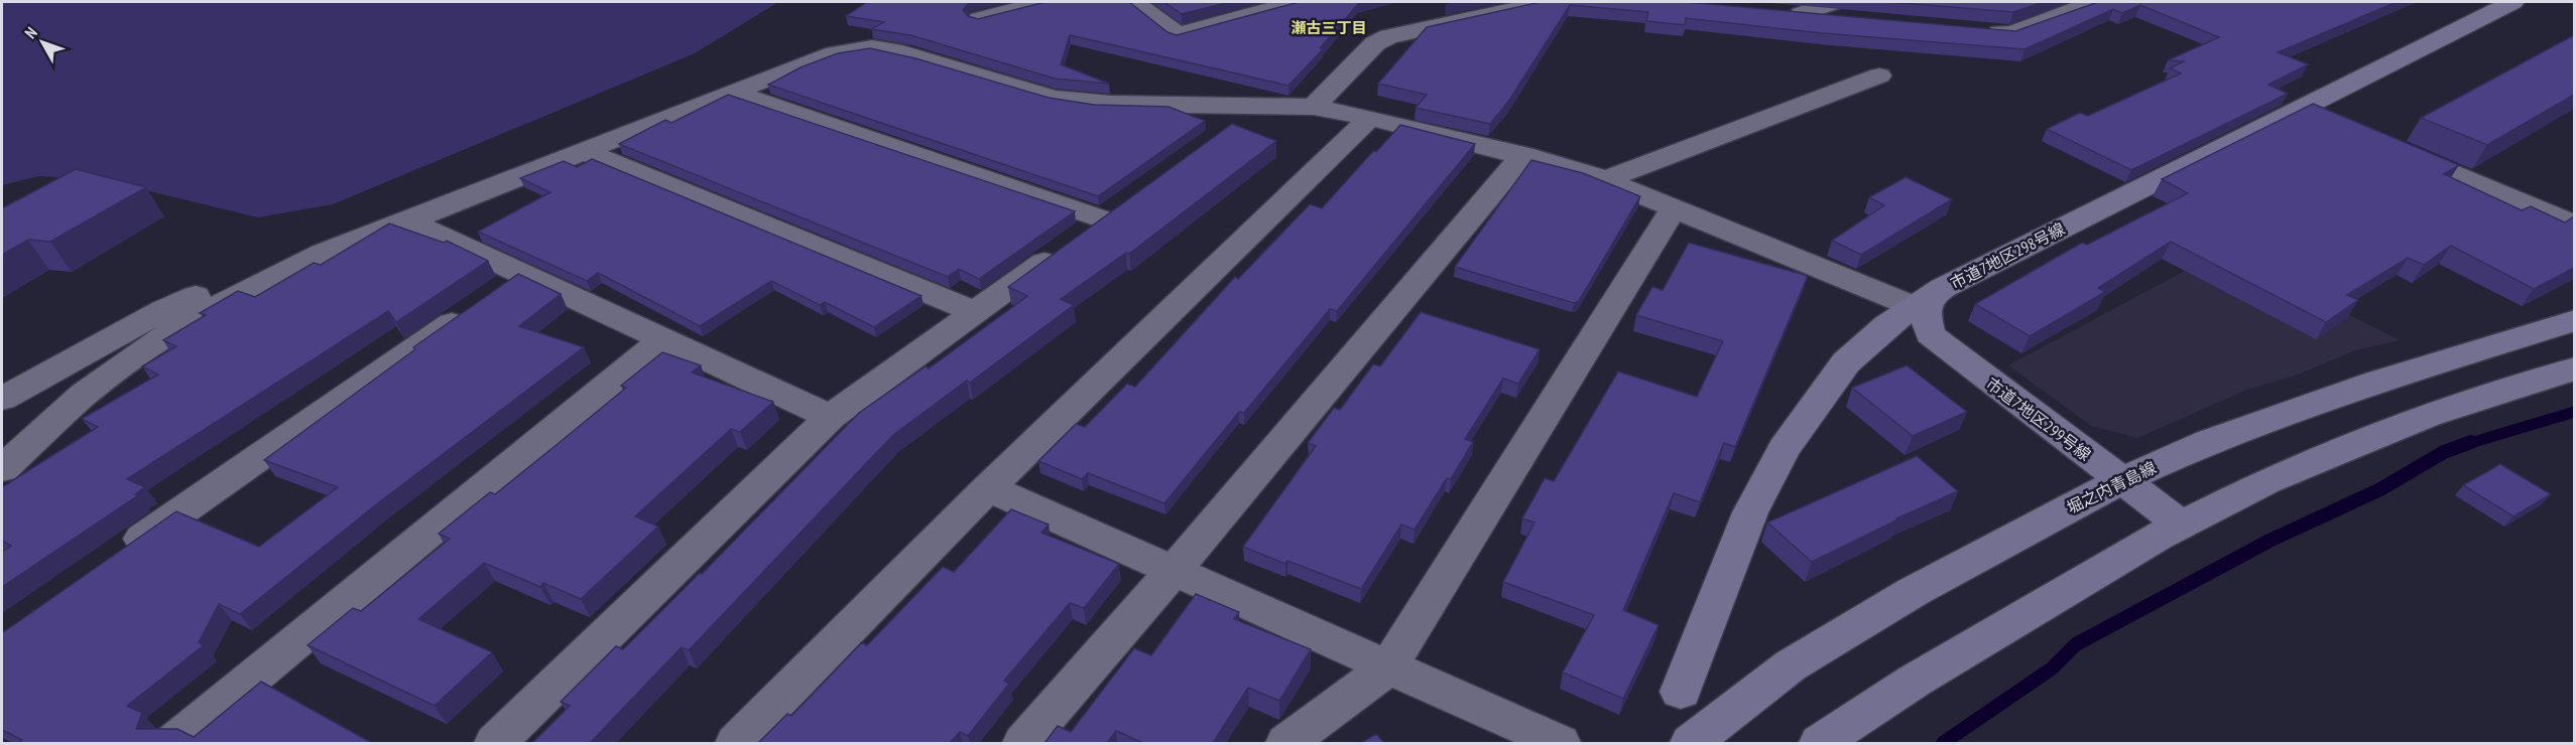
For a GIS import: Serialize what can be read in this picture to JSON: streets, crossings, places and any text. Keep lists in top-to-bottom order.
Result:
{
  "streets": {
    "street": ["市道7地区298号線", "市道7地区299号線", "堀之内青島線"]
  },
  "crossings": [
    ["市道7地区298号線", "市道7地区299号線"],
    ["市道7地区299号線", "堀之内青島線"]
  ],
  "districts": ["瀬古三丁目"],
  "north": "top left"
}
